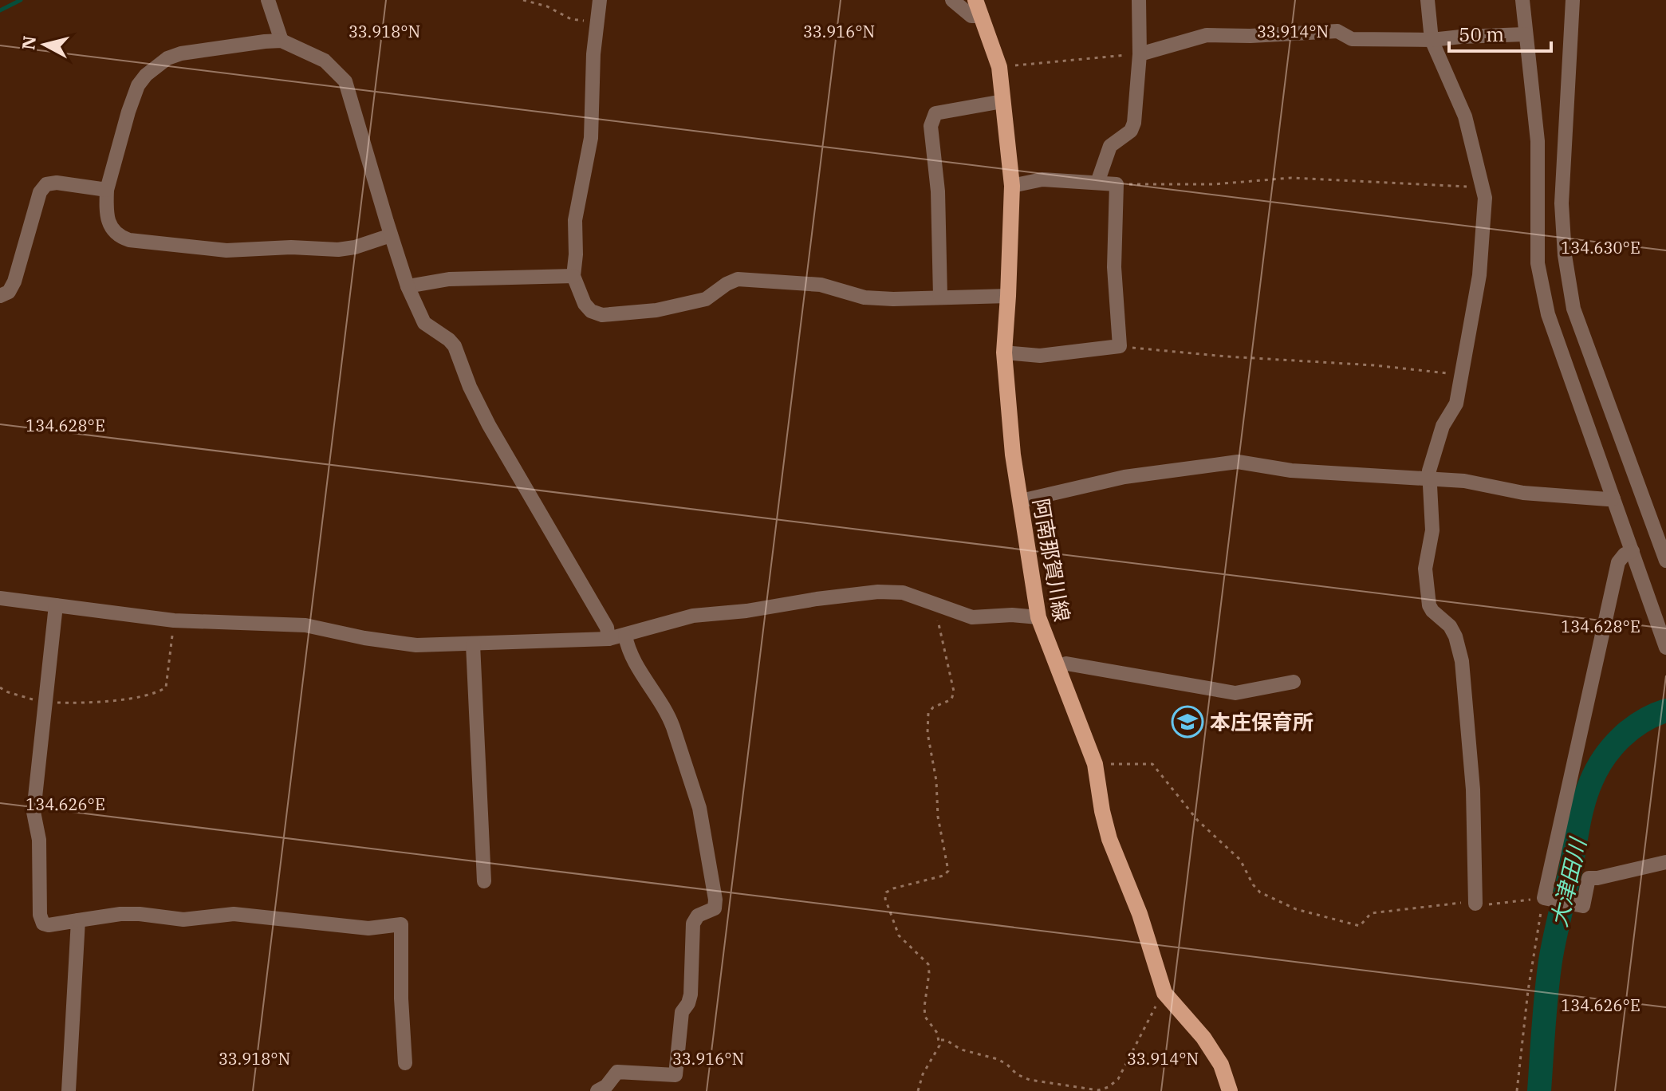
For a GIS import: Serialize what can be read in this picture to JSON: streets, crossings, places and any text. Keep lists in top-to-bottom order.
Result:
{
  "streets": {
    "main road": ["阿南那賀川線"]
  },
  "water": ["大津田川"],
  "places": {
    "school or university": ["本庄保育所"]
  },
  "scale_bar": "50 m",
  "north": "left",
  "coordinates": [
    "33.918°N",
    "33.916°N",
    "33.914°N",
    "134.630°E",
    "134.628°E",
    "134.626°E"
  ]
}
